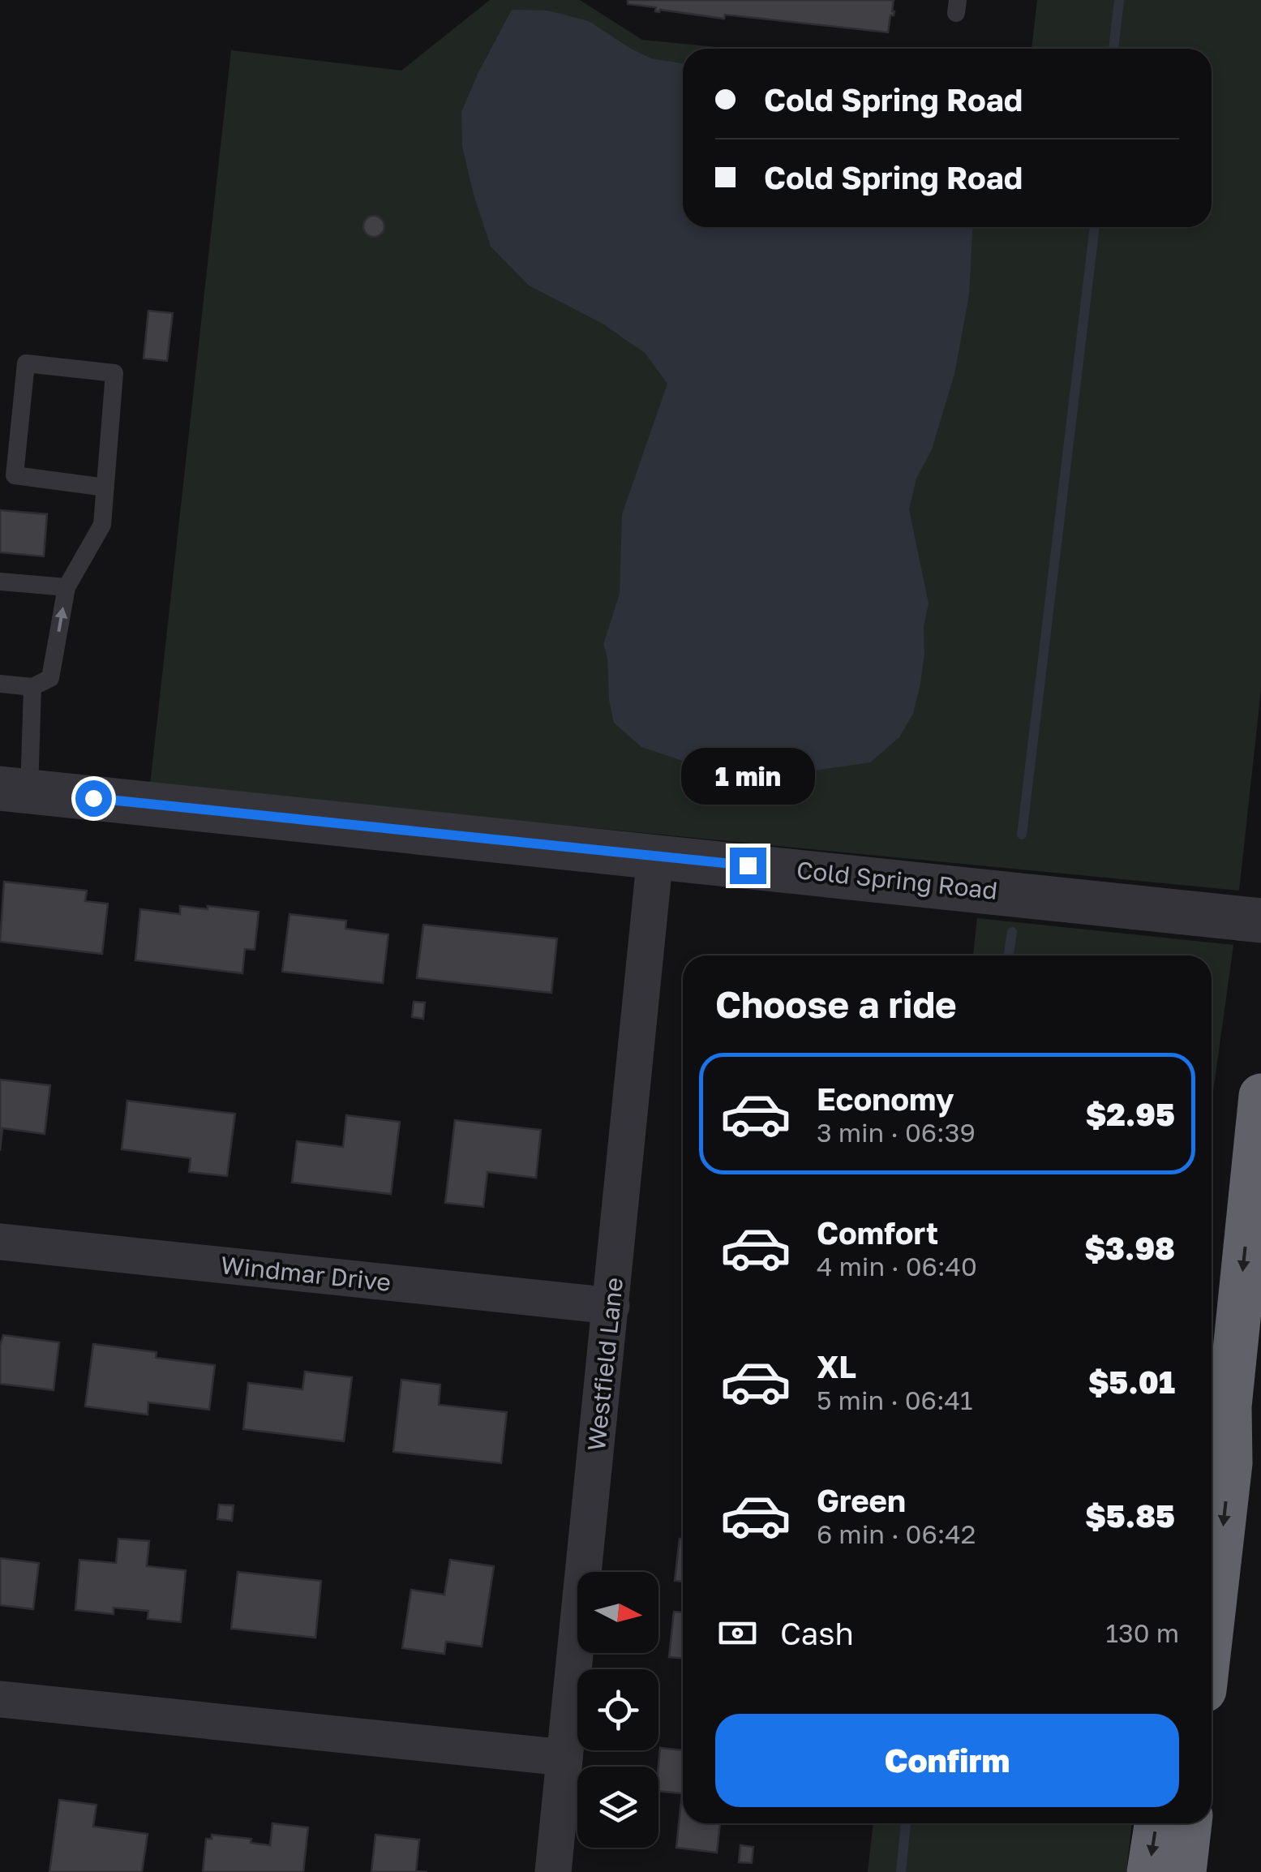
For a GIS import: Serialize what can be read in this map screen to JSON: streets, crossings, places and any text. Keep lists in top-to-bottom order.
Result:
{
  "streets": {
    "street": ["Cold Spring Road", "Windmar Drive", "Westfield Lane"]
  },
  "crossings": [
    ["Cold Spring Road", "Westfield Lane"],
    ["Windmar Drive", "Westfield Lane"]
  ],
  "north": "right",
  "page": {
    "banner": ["Cold Spring Road", "Cold Spring Road"],
    "bubble": "1 min",
    "heading": "Choose a ride",
    "list": [
      {
        "name": "Economy",
        "note": "3 min · 06:39",
        "value": "$2.95"
      },
      {
        "name": "Comfort",
        "note": "4 min · 06:40",
        "value": "$3.98"
      },
      {
        "name": "XL",
        "note": "5 min · 06:41",
        "value": "$5.01"
      },
      {
        "name": "Green",
        "note": "6 min · 06:42",
        "value": "$5.85"
      }
    ],
    "pay": ["Cash", "130 m"],
    "buttons": "Confirm"
  }
}
